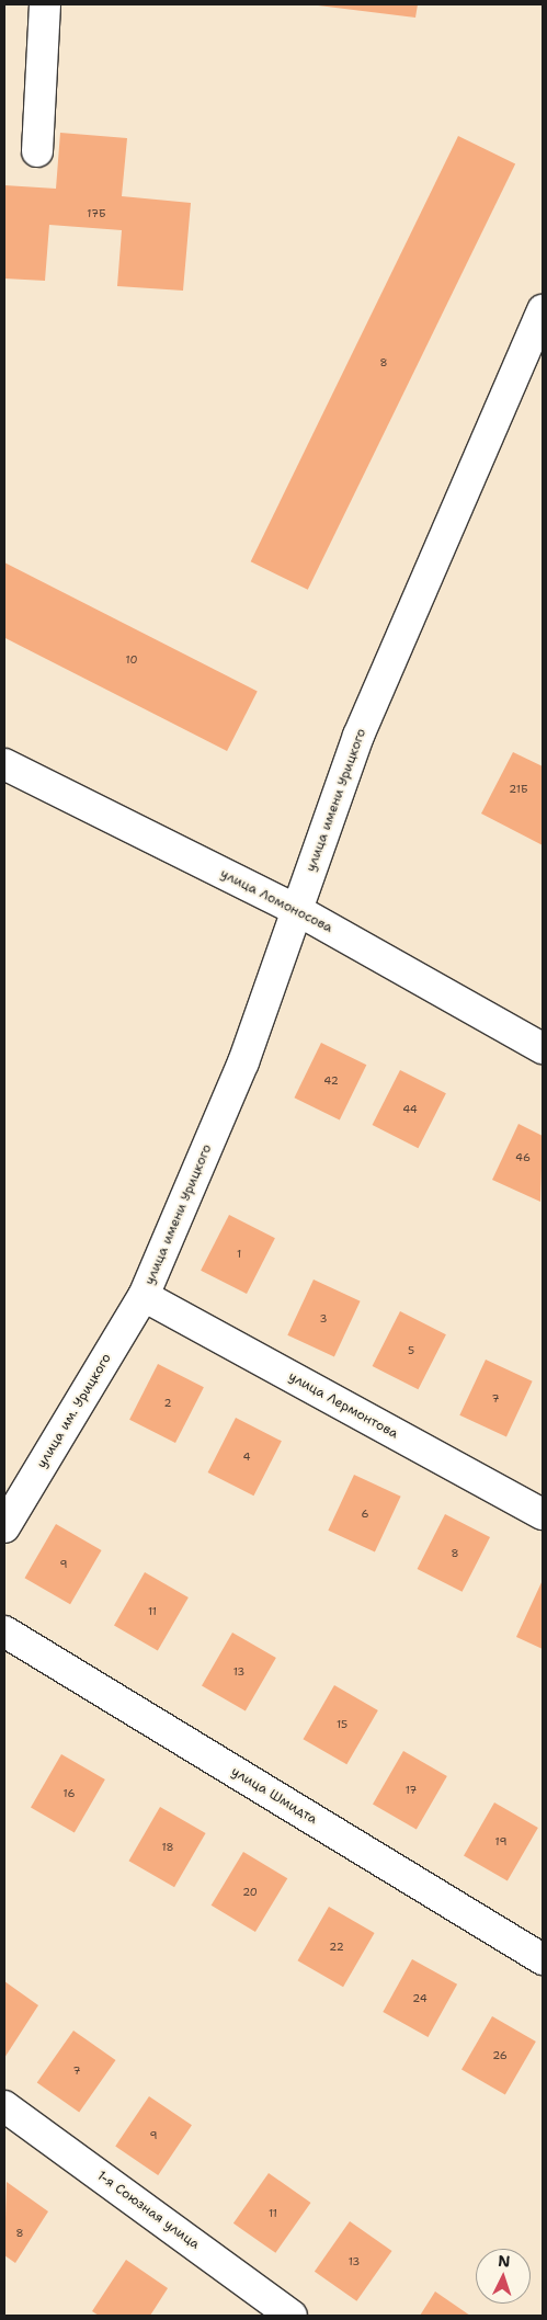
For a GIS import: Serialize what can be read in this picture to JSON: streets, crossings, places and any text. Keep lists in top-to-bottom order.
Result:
{
  "streets": {
    "street": [
      "улица имени Урицкого",
      "улица Ломоносова",
      "улица Лермонтова",
      "улица им. Урицкого",
      "улица Шмидта",
      "1-я Союзная улица"
    ]
  },
  "crossings": [
    ["улица имени Урицкого", "улица Ломоносова"],
    ["улица имени Урицкого", "улица Лермонтова"],
    ["улица имени Урицкого", "улица им. Урицкого"],
    ["улица Лермонтова", "улица им. Урицкого"]
  ],
  "house_numbers": [
    "17Б",
    "8",
    "10",
    "21Б",
    "42",
    "44",
    "46",
    "1",
    "3",
    "5",
    "7",
    "2",
    "4",
    "6",
    "8",
    "9",
    "11",
    "13",
    "15",
    "17",
    "16",
    "19",
    "18",
    "20",
    "22",
    "24",
    "26",
    "7",
    "9",
    "11",
    "8",
    "13"
  ],
  "north": "top"
}
